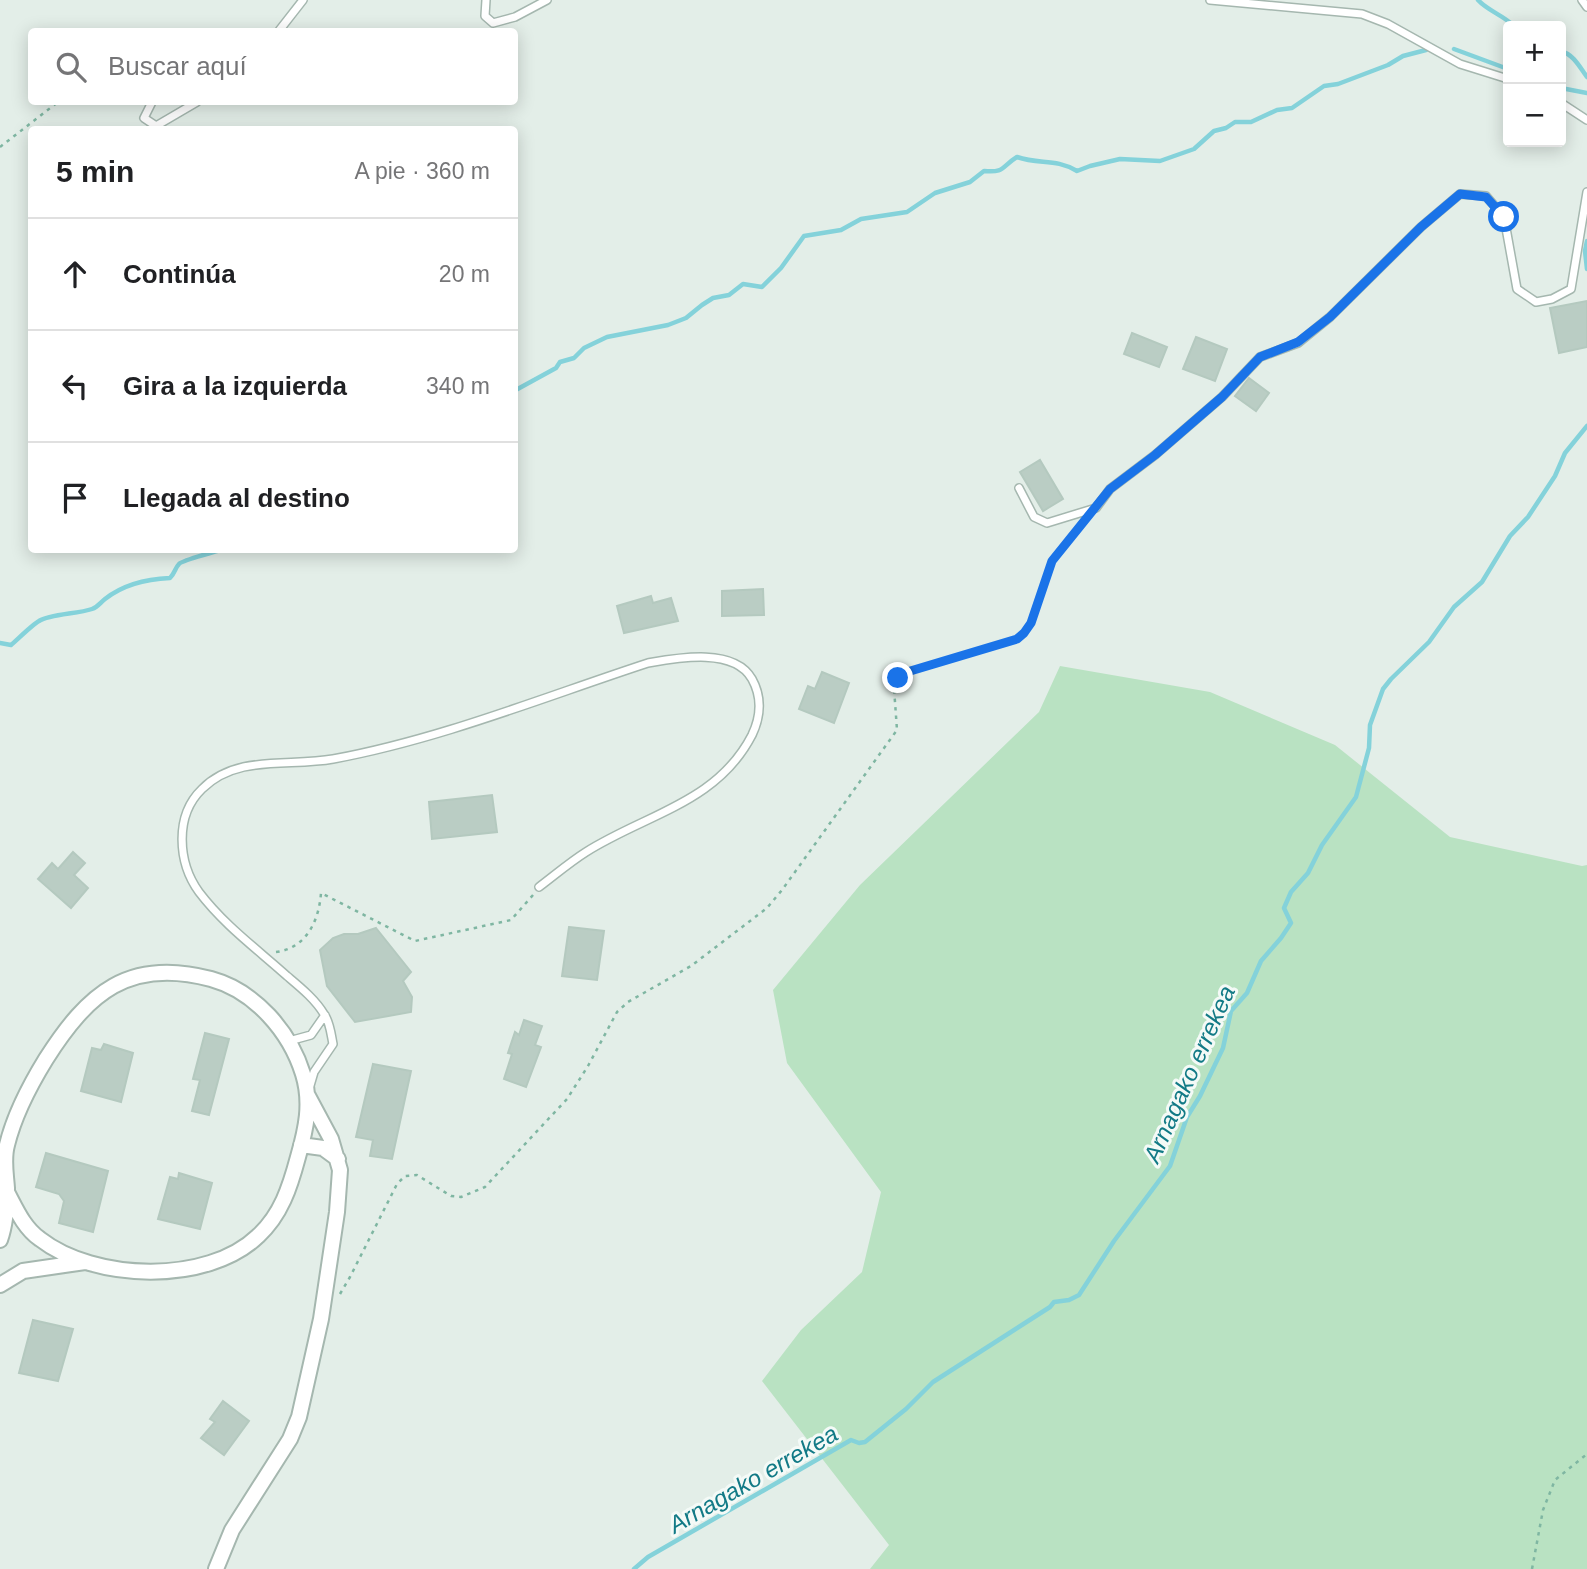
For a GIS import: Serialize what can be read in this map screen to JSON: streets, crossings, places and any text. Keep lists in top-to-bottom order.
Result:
{
  "water": ["Arnagako errekea"],
  "page": {
    "map_buttons": ["+", "−"],
    "search": "Buscar aquí",
    "heading": ["5 min", "A pie · 360 m"],
    "list": [
      ["Continúa", "20 m"],
      ["Gira a la izquierda", "340 m"],
      "Llegada al destino"
    ]
  }
}
